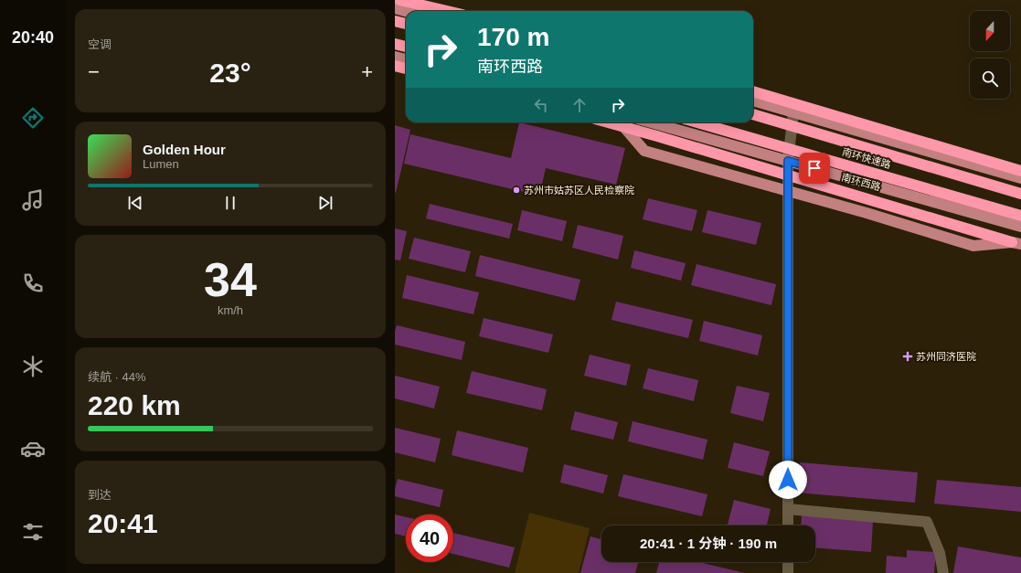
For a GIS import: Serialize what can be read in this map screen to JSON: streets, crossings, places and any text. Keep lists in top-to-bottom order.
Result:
{
  "streets": {
    "highway": ["南环快速路"],
    "main road": ["南环西路"]
  },
  "places": {
    "other": ["苏州市姑苏区人民检察院"],
    "health": ["苏州同济医院"]
  },
  "north": "bottom",
  "page": {
    "tabs": "20:40",
    "tile": [
      "空调",
      ["34", "km/h"],
      ["续航 · 44%", "220 km"],
      ["到达", "20:41"]
    ],
    "turn": ["170 m", "南环西路"],
    "heat": ["−", "23°", "+"],
    "song": ["Golden Hour", "Lumen"],
    "limit": "40",
    "trip": "20:41 · 1 分钟 · 190 m"
  }
}
